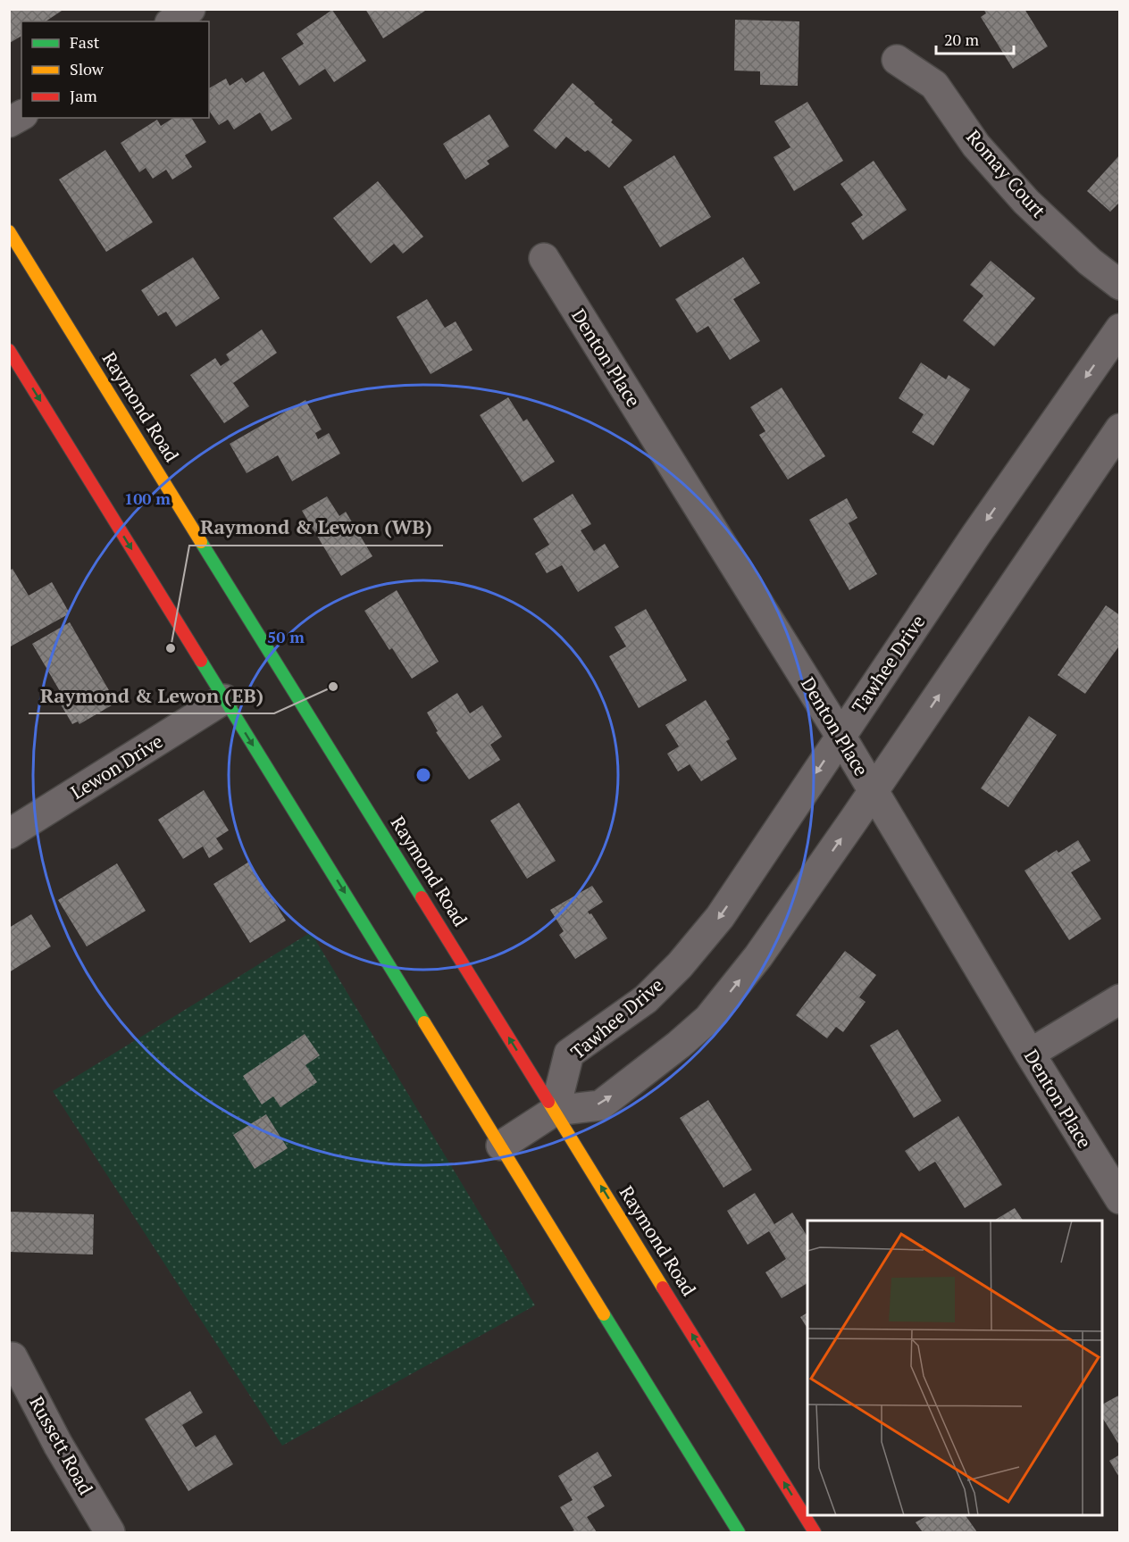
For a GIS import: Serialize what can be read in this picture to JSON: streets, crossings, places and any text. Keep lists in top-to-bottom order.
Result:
{
  "streets": {
    "main road": ["Raymond Road"],
    "street": [
      "Romay Court",
      "Denton Place",
      "Tawhee Drive",
      "Lewon Drive",
      "Russett Road"
    ]
  },
  "crossings": [
    ["Denton Place", "Tawhee Drive"],
    ["Raymond Road", "Tawhee Drive"]
  ],
  "places": ["Raymond & Lewon (WB)", "Raymond & Lewon (EB)"],
  "legend": ["Fast", "Slow", "Jam"],
  "scale_bar": "20 m",
  "rings": ["100 m", "50 m"]
}
